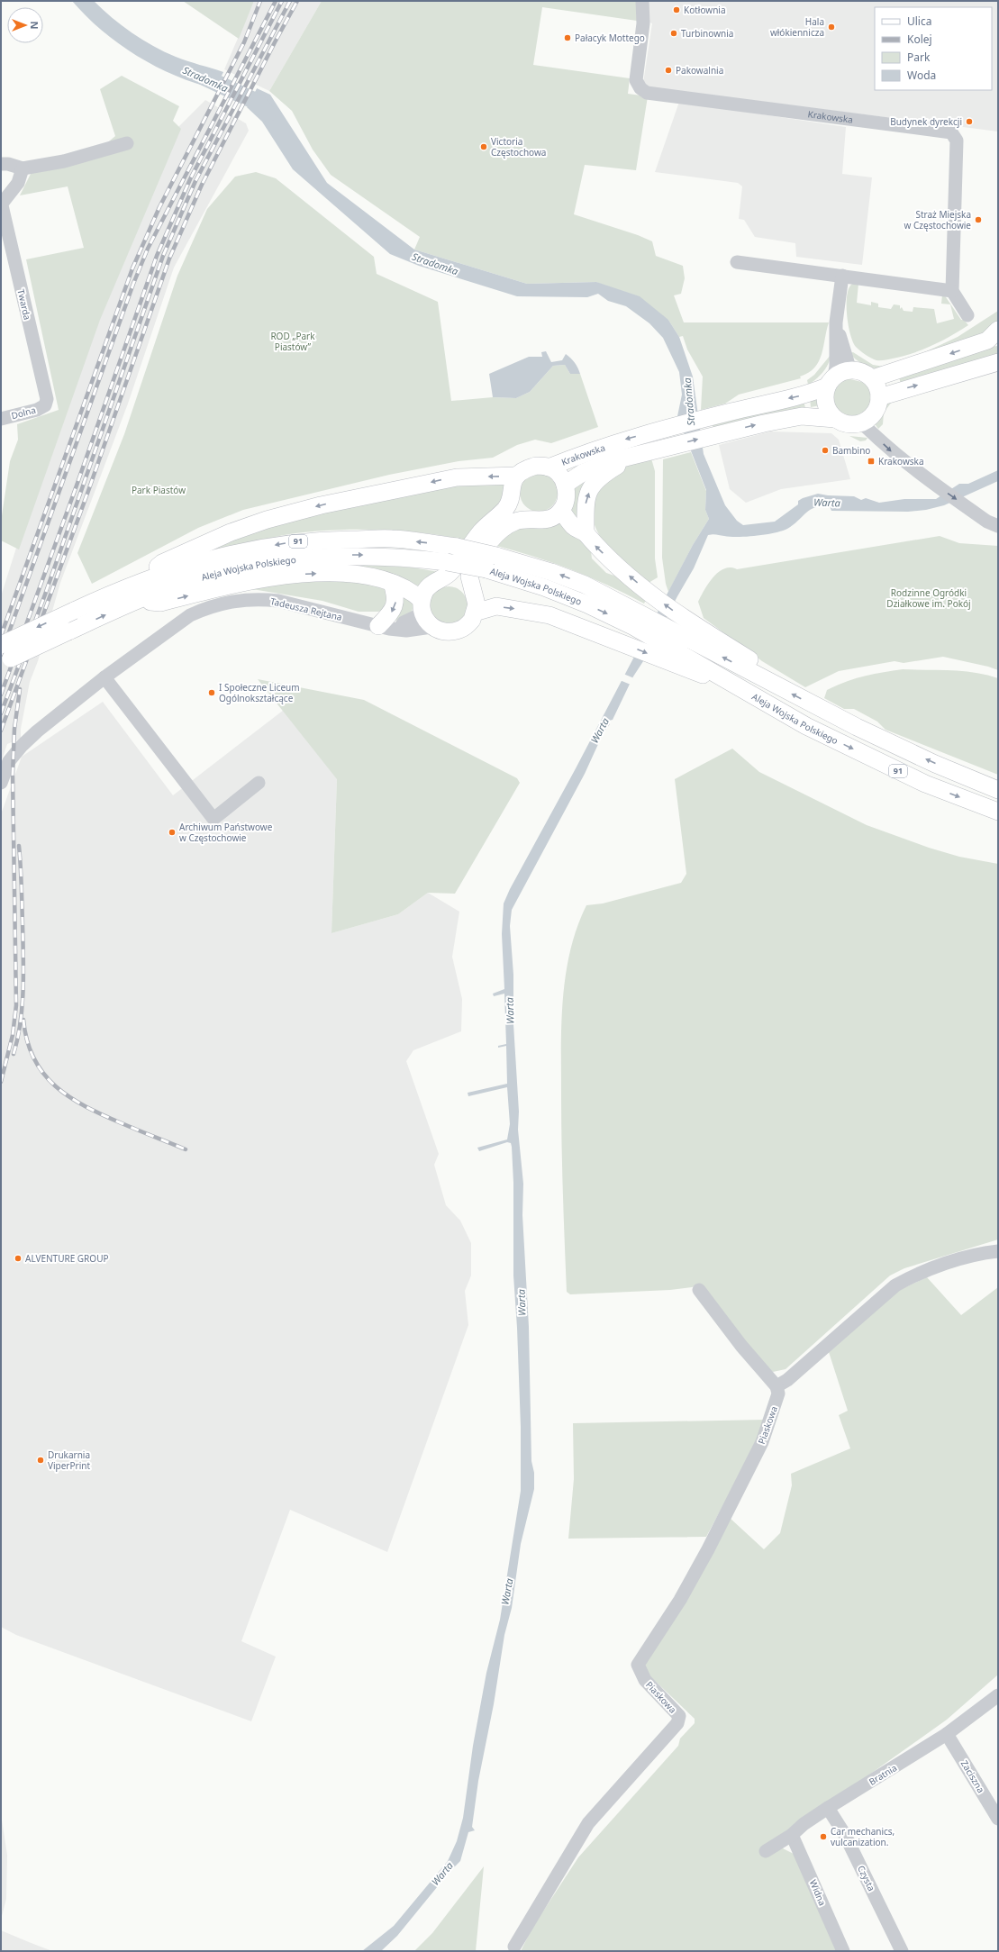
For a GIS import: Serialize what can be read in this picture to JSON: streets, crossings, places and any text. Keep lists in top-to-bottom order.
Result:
{
  "streets": {
    "main road": ["Krakowska", "91", "Aleja Wojska Polskiego"],
    "street": [
      "Twarda",
      "Dolna",
      "Tadeusza Rejtana",
      "Piaskowa",
      "Bratnia",
      "Zaciszna",
      "Czysta",
      "Widna"
    ]
  },
  "crossings": [
    ["Twarda", "Dolna"],
    ["Bratnia", "Zaciszna"],
    ["Bratnia", "Czysta"],
    ["Bratnia", "Widna"]
  ],
  "water": ["Stradomka", "Warta"],
  "parks": ["ROD „Park Piastów”", "Park Piastów", "Rodzinne Ogródki Działkowe im. Pokój"],
  "places": {
    "other": [
      "Kotłownia",
      "Hala włókiennicza",
      "Turbinownia",
      "Pałacyk Mottego",
      "Pakowalnia",
      "Budynek dyrekcji",
      "Victoria Częstochowa",
      "Straż Miejska w Częstochowie",
      "Bambino",
      "I Społeczne Liceum Ogólnokształcące",
      "Archiwum Państwowe w Częstochowie",
      "ALVENTURE GROUP",
      "Drukarnia ViperPrint",
      "Car mechanics, vulcanization."
    ],
    "transit": ["Krakowska"]
  },
  "legend": [
    "Ulica",
    "Kolej",
    "Park",
    "Woda"
  ],
  "north": "right"
}
